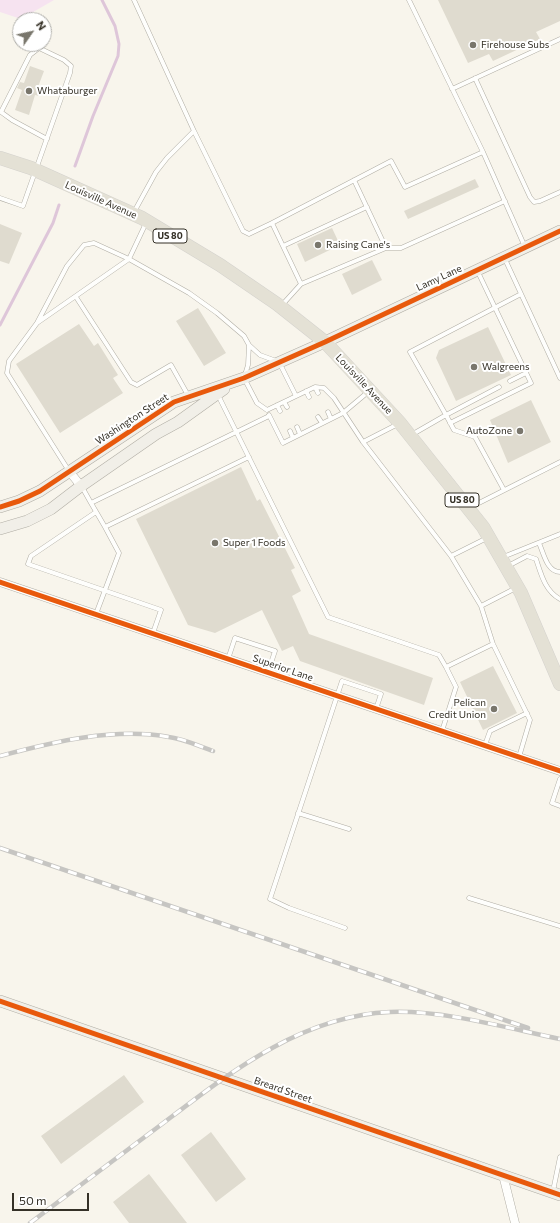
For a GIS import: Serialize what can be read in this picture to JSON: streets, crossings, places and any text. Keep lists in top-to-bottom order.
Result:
{
  "streets": {
    "main road": ["Louisville Avenue", "US 80"],
    "street": [
      "Lamy Lane",
      "Washington Street",
      "Superior Lane",
      "Breard Street"
    ]
  },
  "crossings": [
    ["Louisville Avenue", "Lamy Lane"],
    ["Louisville Avenue", "Washington Street"],
    ["Lamy Lane", "Washington Street"]
  ],
  "places": [
    "Firehouse Subs",
    "Whataburger",
    "Raising Cane's",
    "Walgreens",
    "AutoZone",
    "Super 1 Foods",
    "Pelican Credit Union"
  ],
  "scale_bar": "50 m",
  "north": "top right"
}
